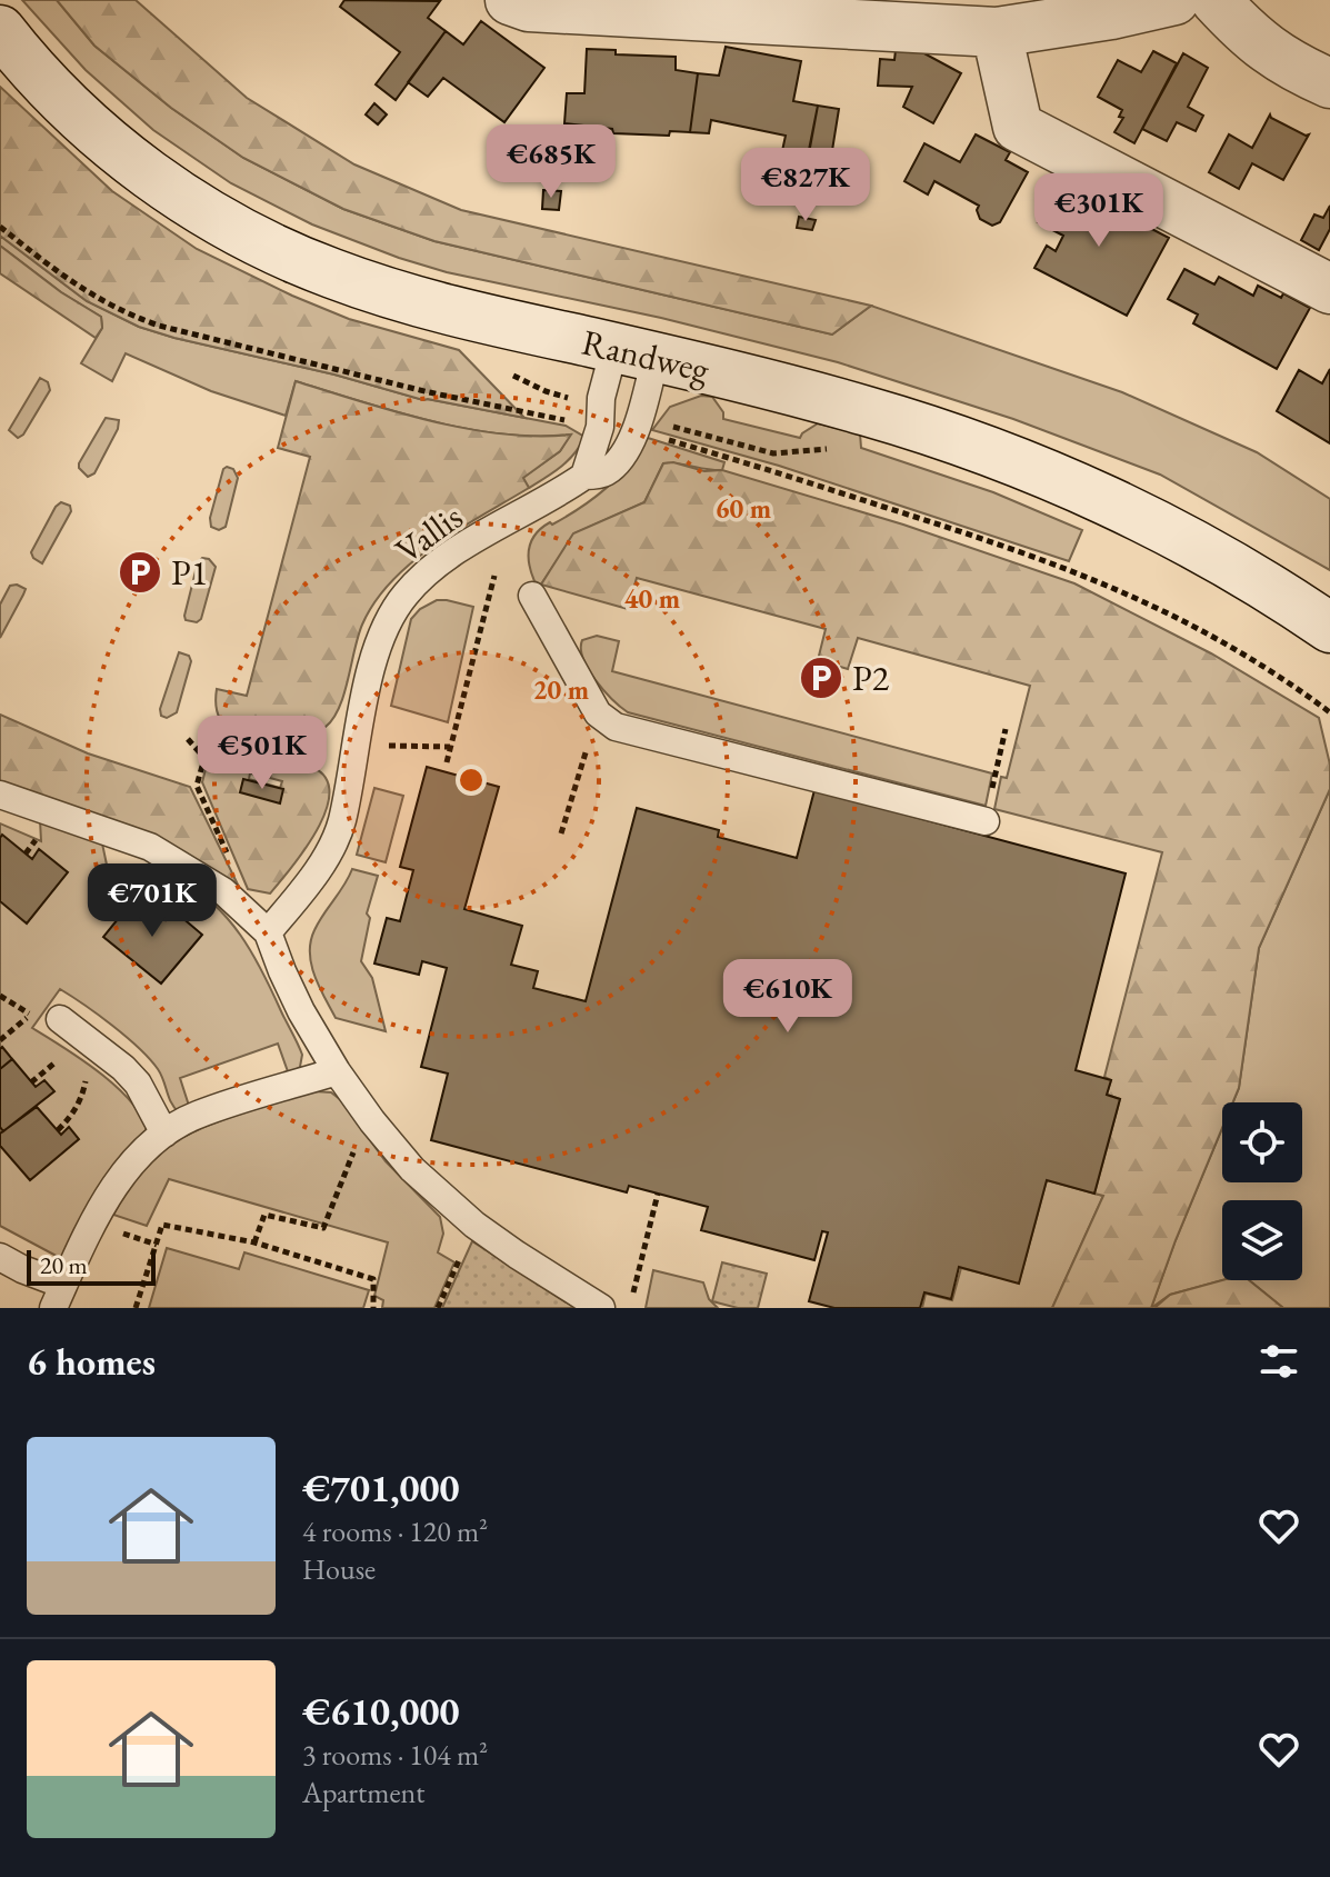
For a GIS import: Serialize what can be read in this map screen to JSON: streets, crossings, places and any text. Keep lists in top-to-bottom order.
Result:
{
  "streets": {
    "main road": ["Randweg"],
    "lane": ["Vallis"]
  },
  "crossings": [
    ["Randweg", "Vallis"]
  ],
  "places": {
    "parking": ["P1", "P2"]
  },
  "scale_bar": "20 m",
  "page": {
    "price": [
      "€685K",
      "€827K",
      "€301K",
      "€501K",
      "€701K",
      "€610K"
    ],
    "scale": "20 m",
    "heading": "6 homes",
    "list": [
      {
        "name": "€701,000",
        "note": "4 rooms · 120 m² · House"
      },
      {
        "name": "€610,000",
        "note": "3 rooms · 104 m² · Apartment"
      }
    ]
  },
  "rings": ["60 m", "40 m", "20 m"]
}
